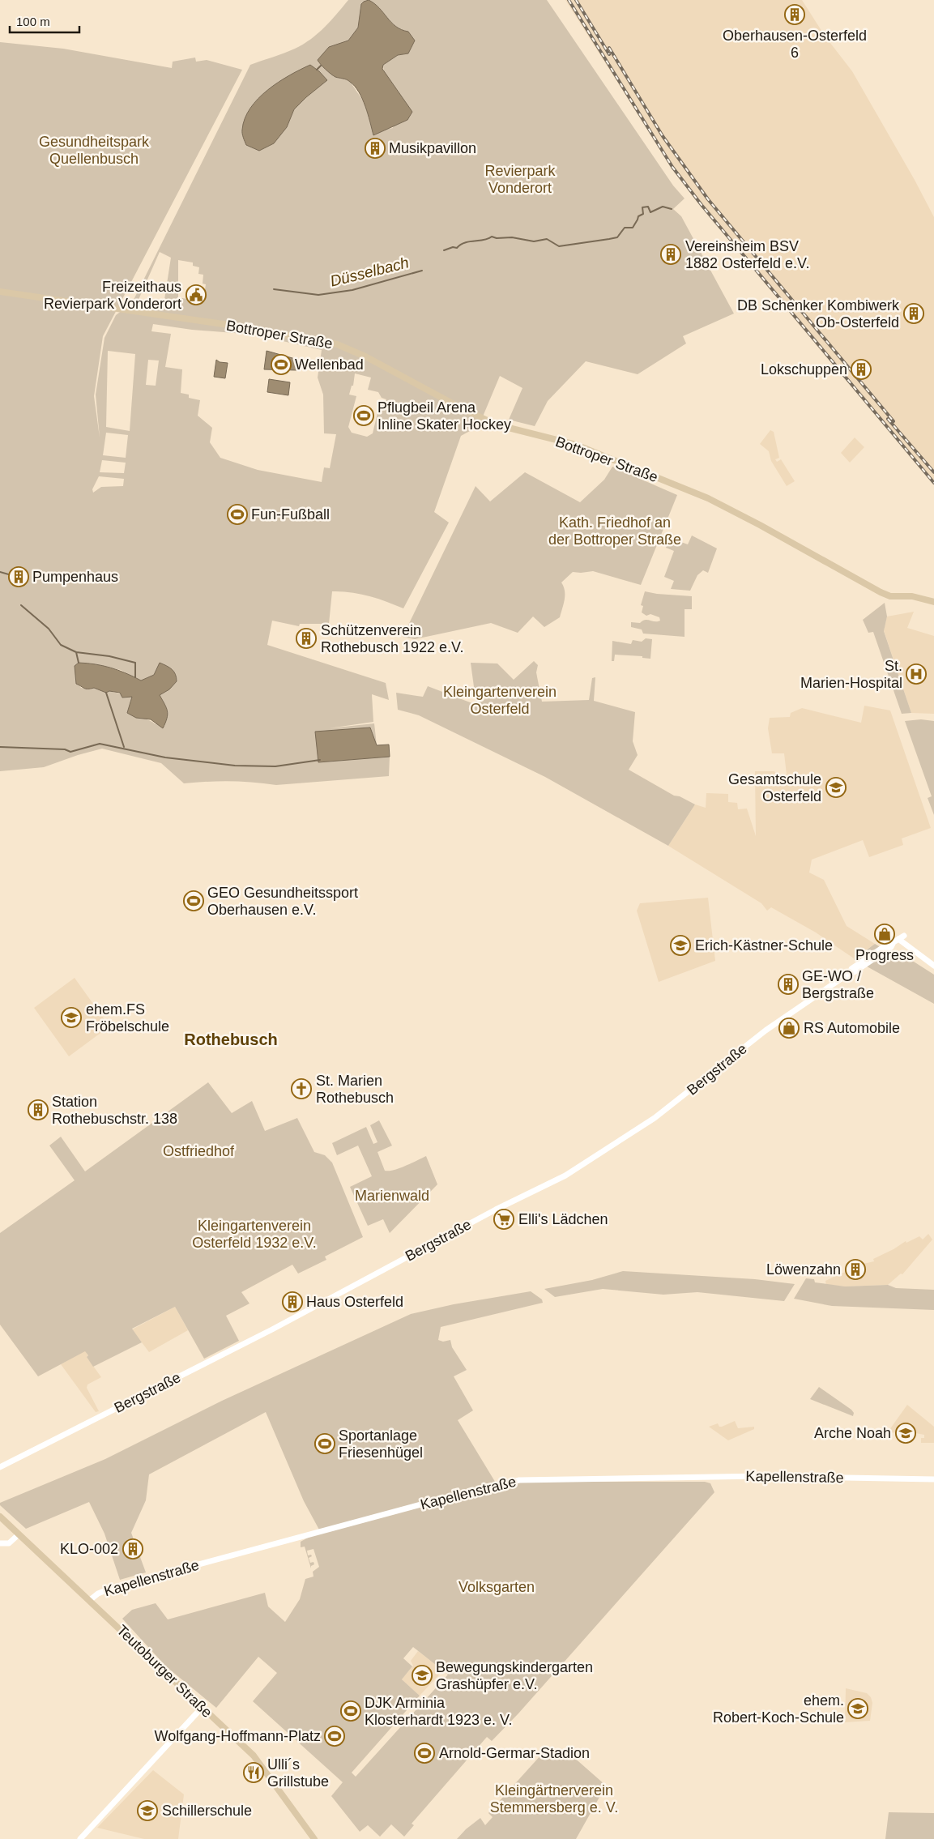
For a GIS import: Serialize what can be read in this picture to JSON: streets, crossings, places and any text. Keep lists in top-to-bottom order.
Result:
{
  "streets": {
    "main road": ["Bottroper Straße", "Teutoburger Straße"],
    "street": ["Bergstraße", "Kapellenstraße"]
  },
  "crossings": [
    ["Kapellenstraße", "Teutoburger Straße"]
  ],
  "districts": ["Rothebusch"],
  "water": ["Düsselbach"],
  "parks": [
    "Gesundheitspark Quellenbusch",
    "Revierpark Vonderort",
    "Kath. Friedhof an der Bottroper Straße",
    "Kleingartenverein Osterfeld",
    "Ostfriedhof",
    "Marienwald",
    "Kleingartenverein Osterfeld 1932 e.V.",
    "Volksgarten",
    "Kleingärtnerverein Stemmersberg e. V."
  ],
  "places": {
    "building": [
      "Oberhausen-Osterfeld 6",
      "Musikpavillon",
      "Vereinsheim BSV 1882 Osterfeld e.V.",
      "DB Schenker Kombiwerk Ob-Osterfeld",
      "Lokschuppen",
      "Pumpenhaus",
      "Schützenverein Rothebusch 1922 e.V.",
      "GE-WO / Bergstraße",
      "Station Rothebuschstr. 138",
      "Löwenzahn",
      "Haus Osterfeld",
      "KLO-002"
    ],
    "public building": ["Freizeithaus Revierpark Vonderort"],
    "sports": [
      "Wellenbad",
      "Pflugbeil Arena Inline Skater Hockey",
      "Fun-Fußball",
      "GEO Gesundheitssport Oberhausen e.V.",
      "Sportanlage Friesenhügel",
      "DJK Arminia Klosterhardt 1923 e. V.",
      "Wolfgang-Hoffmann-Platz",
      "Arnold-Germar-Stadion"
    ],
    "hospital": ["St. Marien-Hospital"],
    "school or university": [
      "Gesamtschule Osterfeld",
      "Erich-Kästner-Schule",
      "ehem.FS Fröbelschule",
      "Arche Noah",
      "Bewegungskindergarten Grashüpfer e.V.",
      "ehem. Robert-Koch-Schule",
      "Schillerschule"
    ],
    "shop": ["Progress", "RS Automobile"],
    "church": ["St. Marien Rothebusch"],
    "supermarket": ["Elli's Lädchen"],
    "restaurant": ["Ulli´s Grillstube"]
  },
  "scale_bar": "100 m"
}
